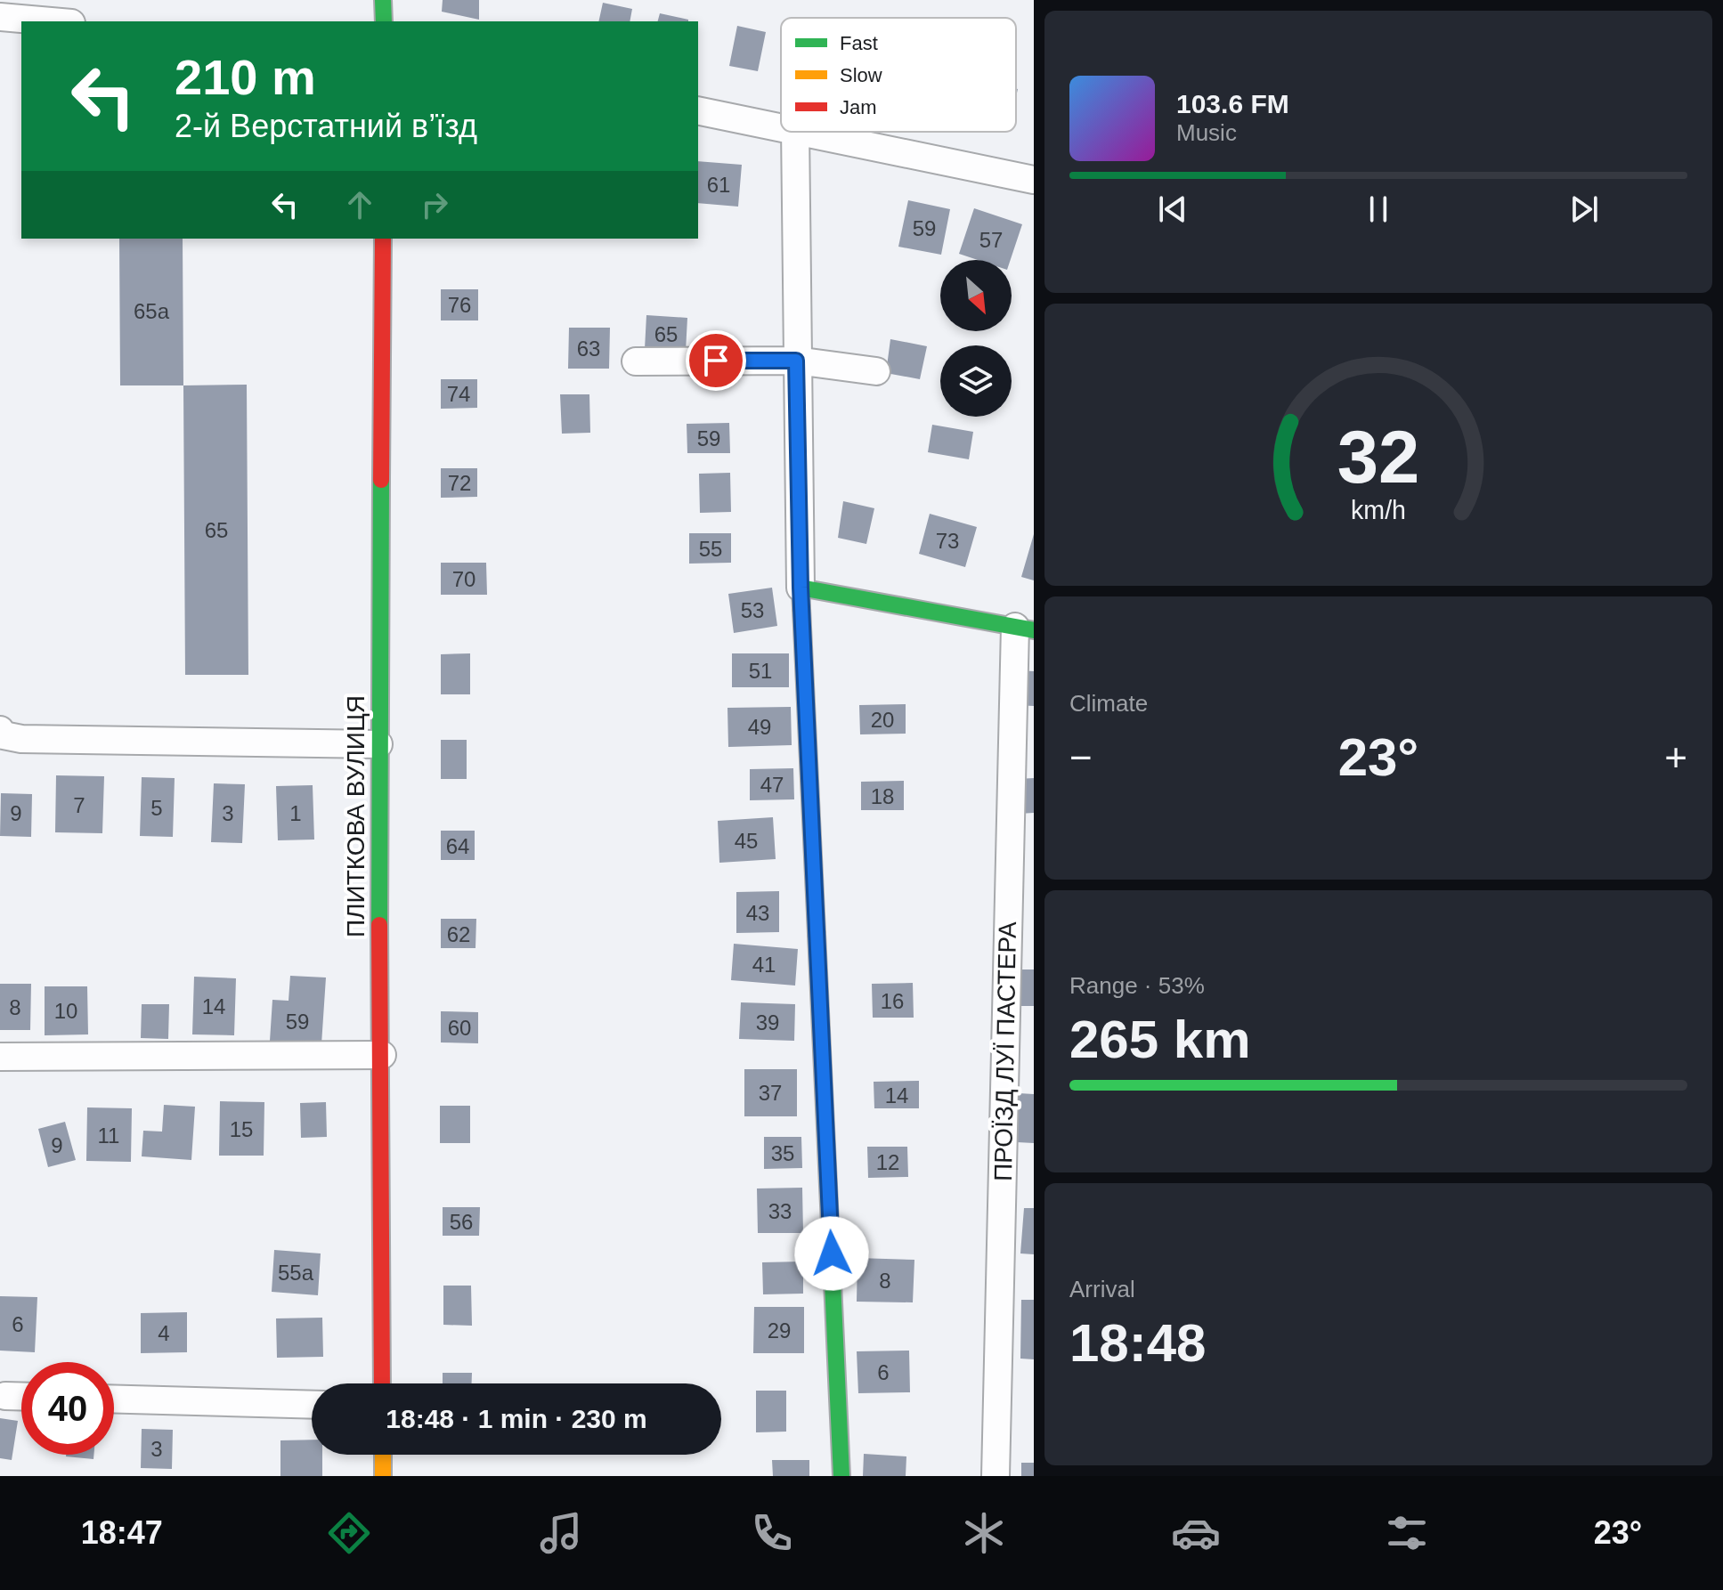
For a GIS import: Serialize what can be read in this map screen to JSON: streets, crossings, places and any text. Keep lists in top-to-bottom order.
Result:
{
  "streets": {
    "street": ["ПЛИТКОВА ВУЛИЦЯ", "ПРОЇЗД ЛУЇ ПАСТЕРА"]
  },
  "house_numbers": [
    "61",
    "59",
    "57",
    "76",
    "65а",
    "65",
    "63",
    "74",
    "59",
    "72",
    "65",
    "73",
    "55",
    "70",
    "53",
    "51",
    "20",
    "49",
    "47",
    "18",
    "7",
    "5",
    "9",
    "3",
    "1",
    "45",
    "64",
    "43",
    "62",
    "41",
    "16",
    "14",
    "8",
    "10",
    "59",
    "39",
    "60",
    "37",
    "14",
    "15",
    "11",
    "9",
    "35",
    "12",
    "33",
    "56",
    "55а",
    "8",
    "6",
    "29",
    "4",
    "6",
    "3"
  ],
  "legend": ["Fast", "Slow", "Jam"],
  "north": "bottom right",
  "page": {
    "turn": ["210 m", "2-й Верстатний в’їзд"],
    "song": ["103.6 FM", "Music"],
    "tile": [
      "Climate",
      ["Range · 53%", "265 km"],
      ["Arrival", "18:48"]
    ],
    "heat": ["−", "23°", "+"],
    "limit": "40",
    "trip": "18:48 · 1 min · 230 m",
    "tabs": ["18:47", "23°"],
    "gauge": ["32", "km/h"]
  }
}
